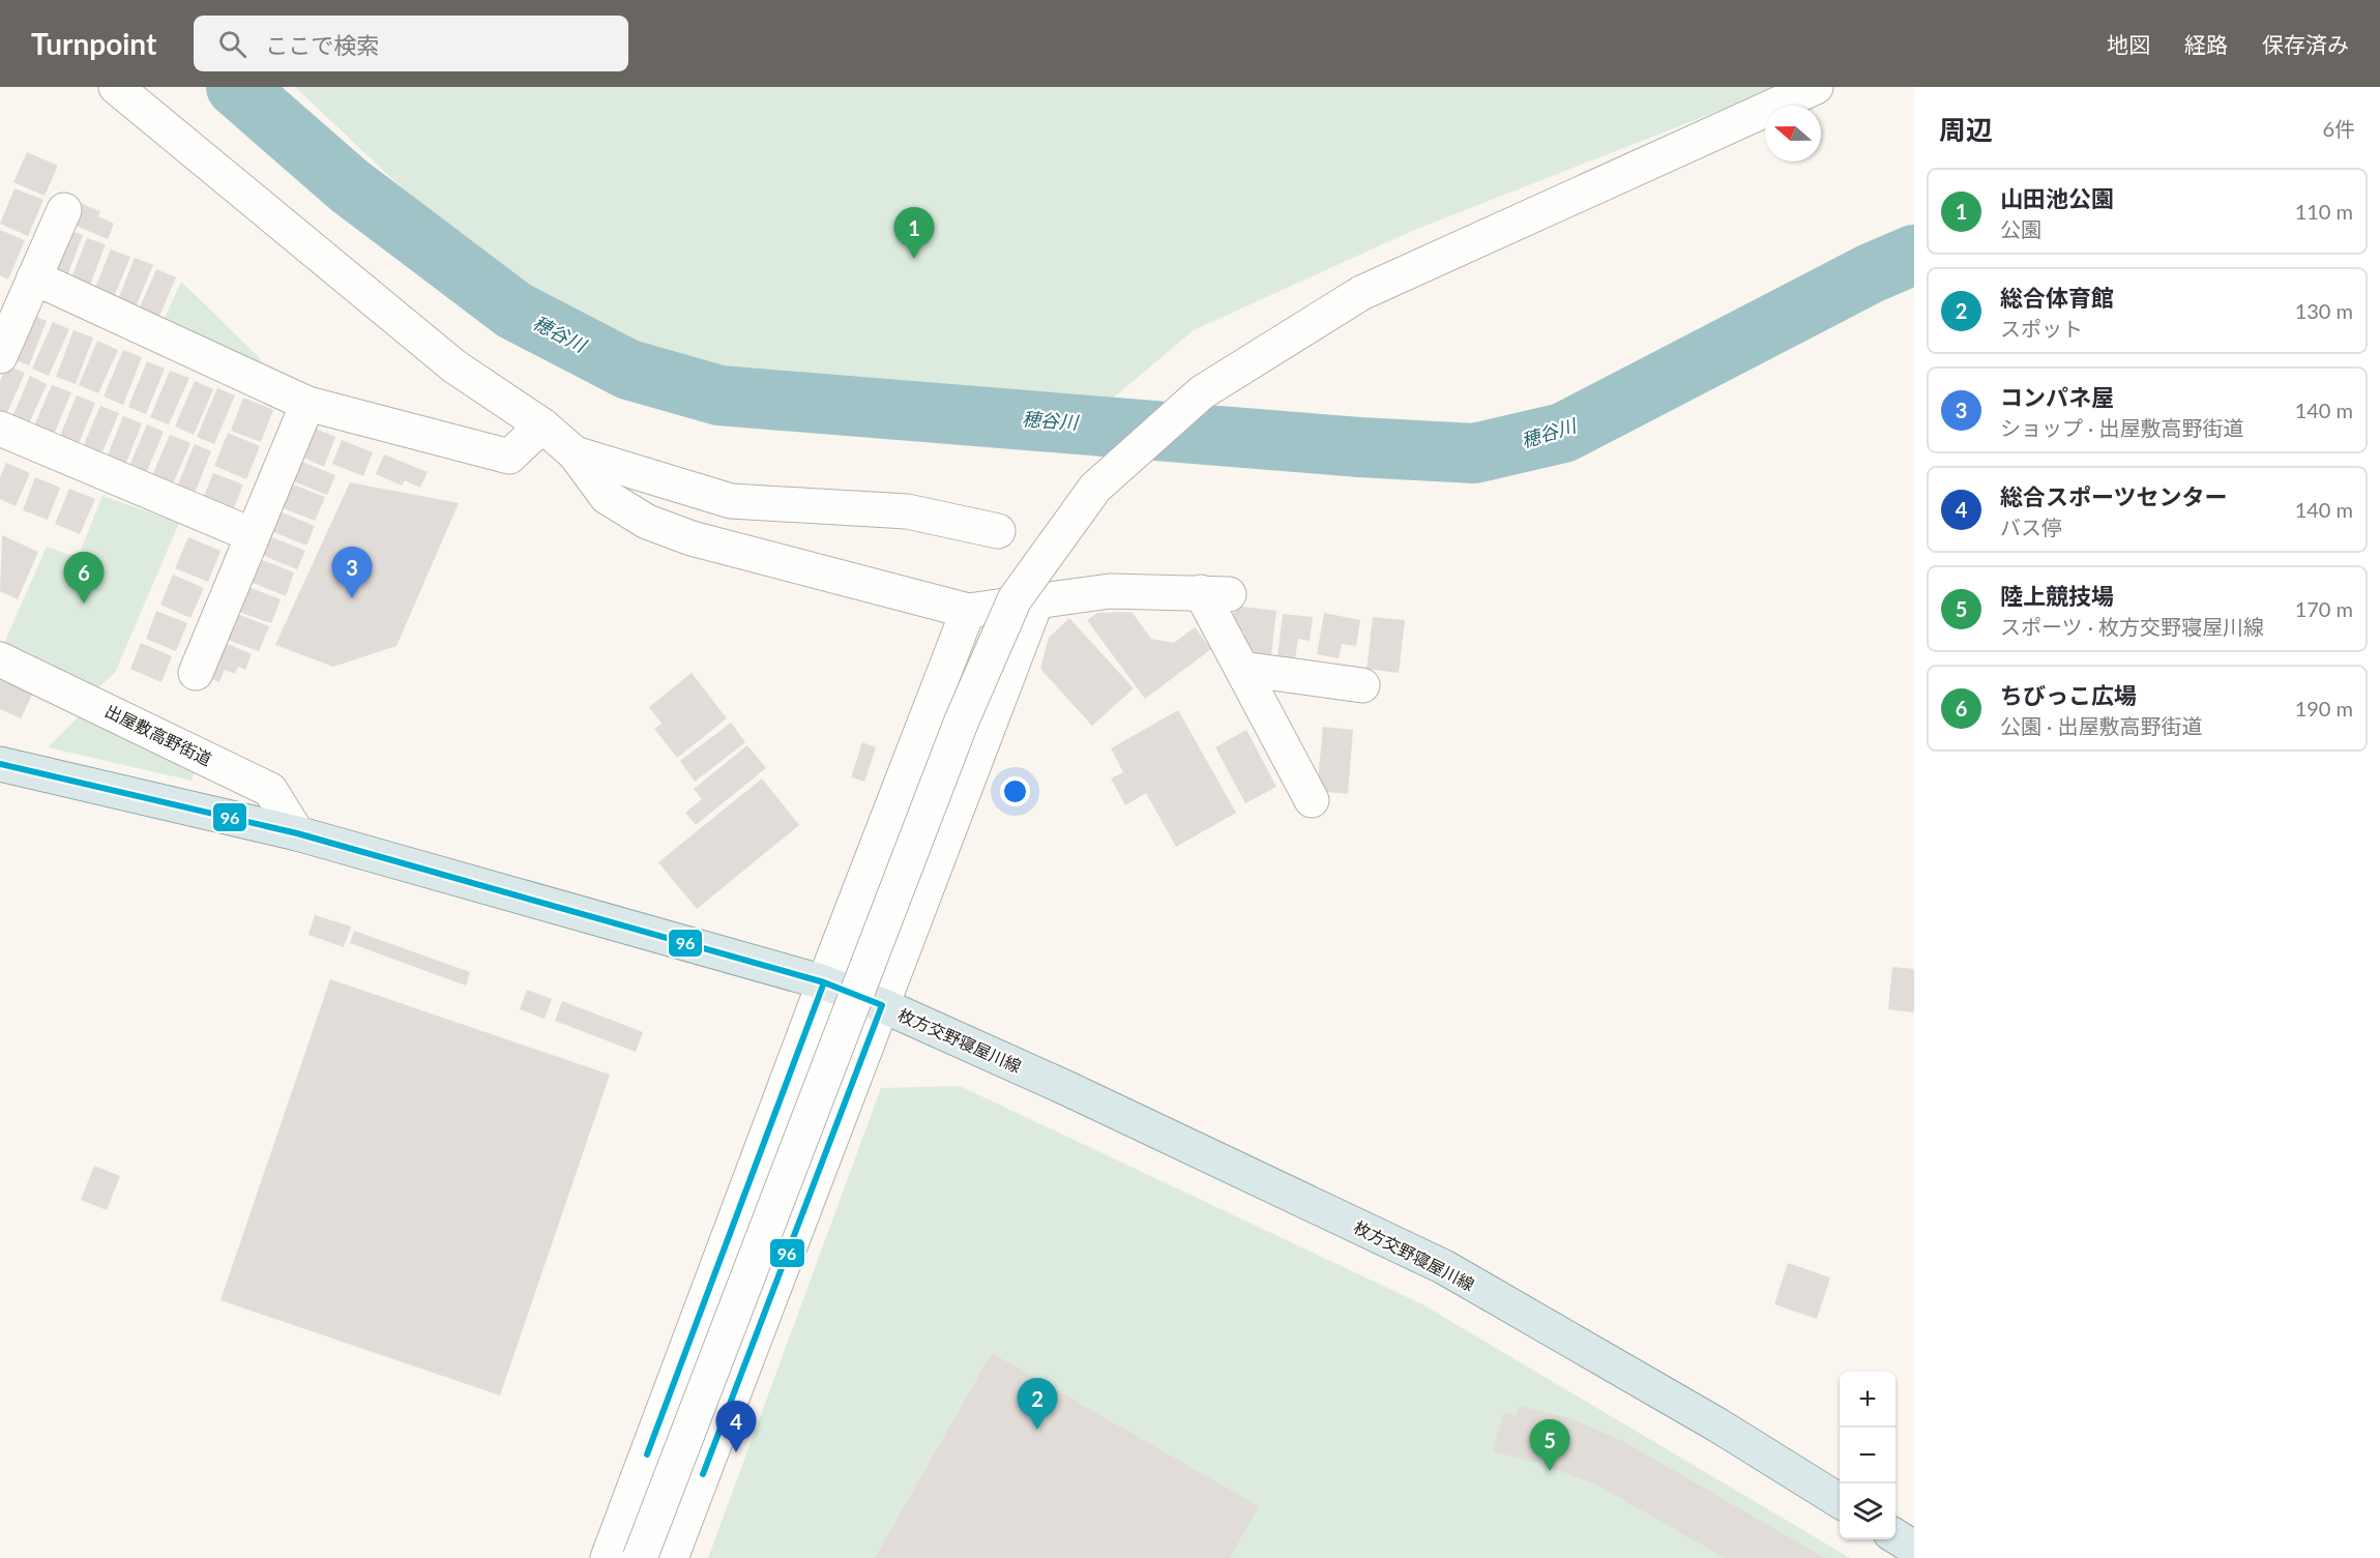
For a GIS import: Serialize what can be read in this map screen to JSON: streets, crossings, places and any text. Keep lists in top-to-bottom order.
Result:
{
  "streets": {
    "main road": ["枚方交野寝屋川線"],
    "street": ["出屋敷高野街道"]
  },
  "crossings": [
    ["出屋敷高野街道", "枚方交野寝屋川線"]
  ],
  "water": ["穂谷川"],
  "lines": ["transit line 96"],
  "north": "left",
  "page": {
    "header": "Turnpoint",
    "search": "ここで検索",
    "nav": ["地図", "経路", "保存済み"],
    "heading": ["周辺", "6件"],
    "list": [
      {
        "mark": "1",
        "name": "山田池公園",
        "note": "公園",
        "value": "110 m"
      },
      {
        "mark": "2",
        "name": "総合体育館",
        "note": "スポット",
        "value": "130 m"
      },
      {
        "mark": "3",
        "name": "コンパネ屋",
        "note": "ショップ · 出屋敷高野街道",
        "value": "140 m"
      },
      {
        "mark": "4",
        "name": "総合スポーツセンター",
        "note": "バス停",
        "value": "140 m"
      },
      {
        "mark": "5",
        "name": "陸上競技場",
        "note": "スポーツ · 枚方交野寝屋川線",
        "value": "170 m"
      },
      {
        "mark": "6",
        "name": "ちびっこ広場",
        "note": "公園 · 出屋敷高野街道",
        "value": "190 m"
      }
    ],
    "pins": [
      "1",
      "3",
      "6",
      "2",
      "4",
      "5"
    ],
    "map_buttons": ["+", "−"]
  }
}
